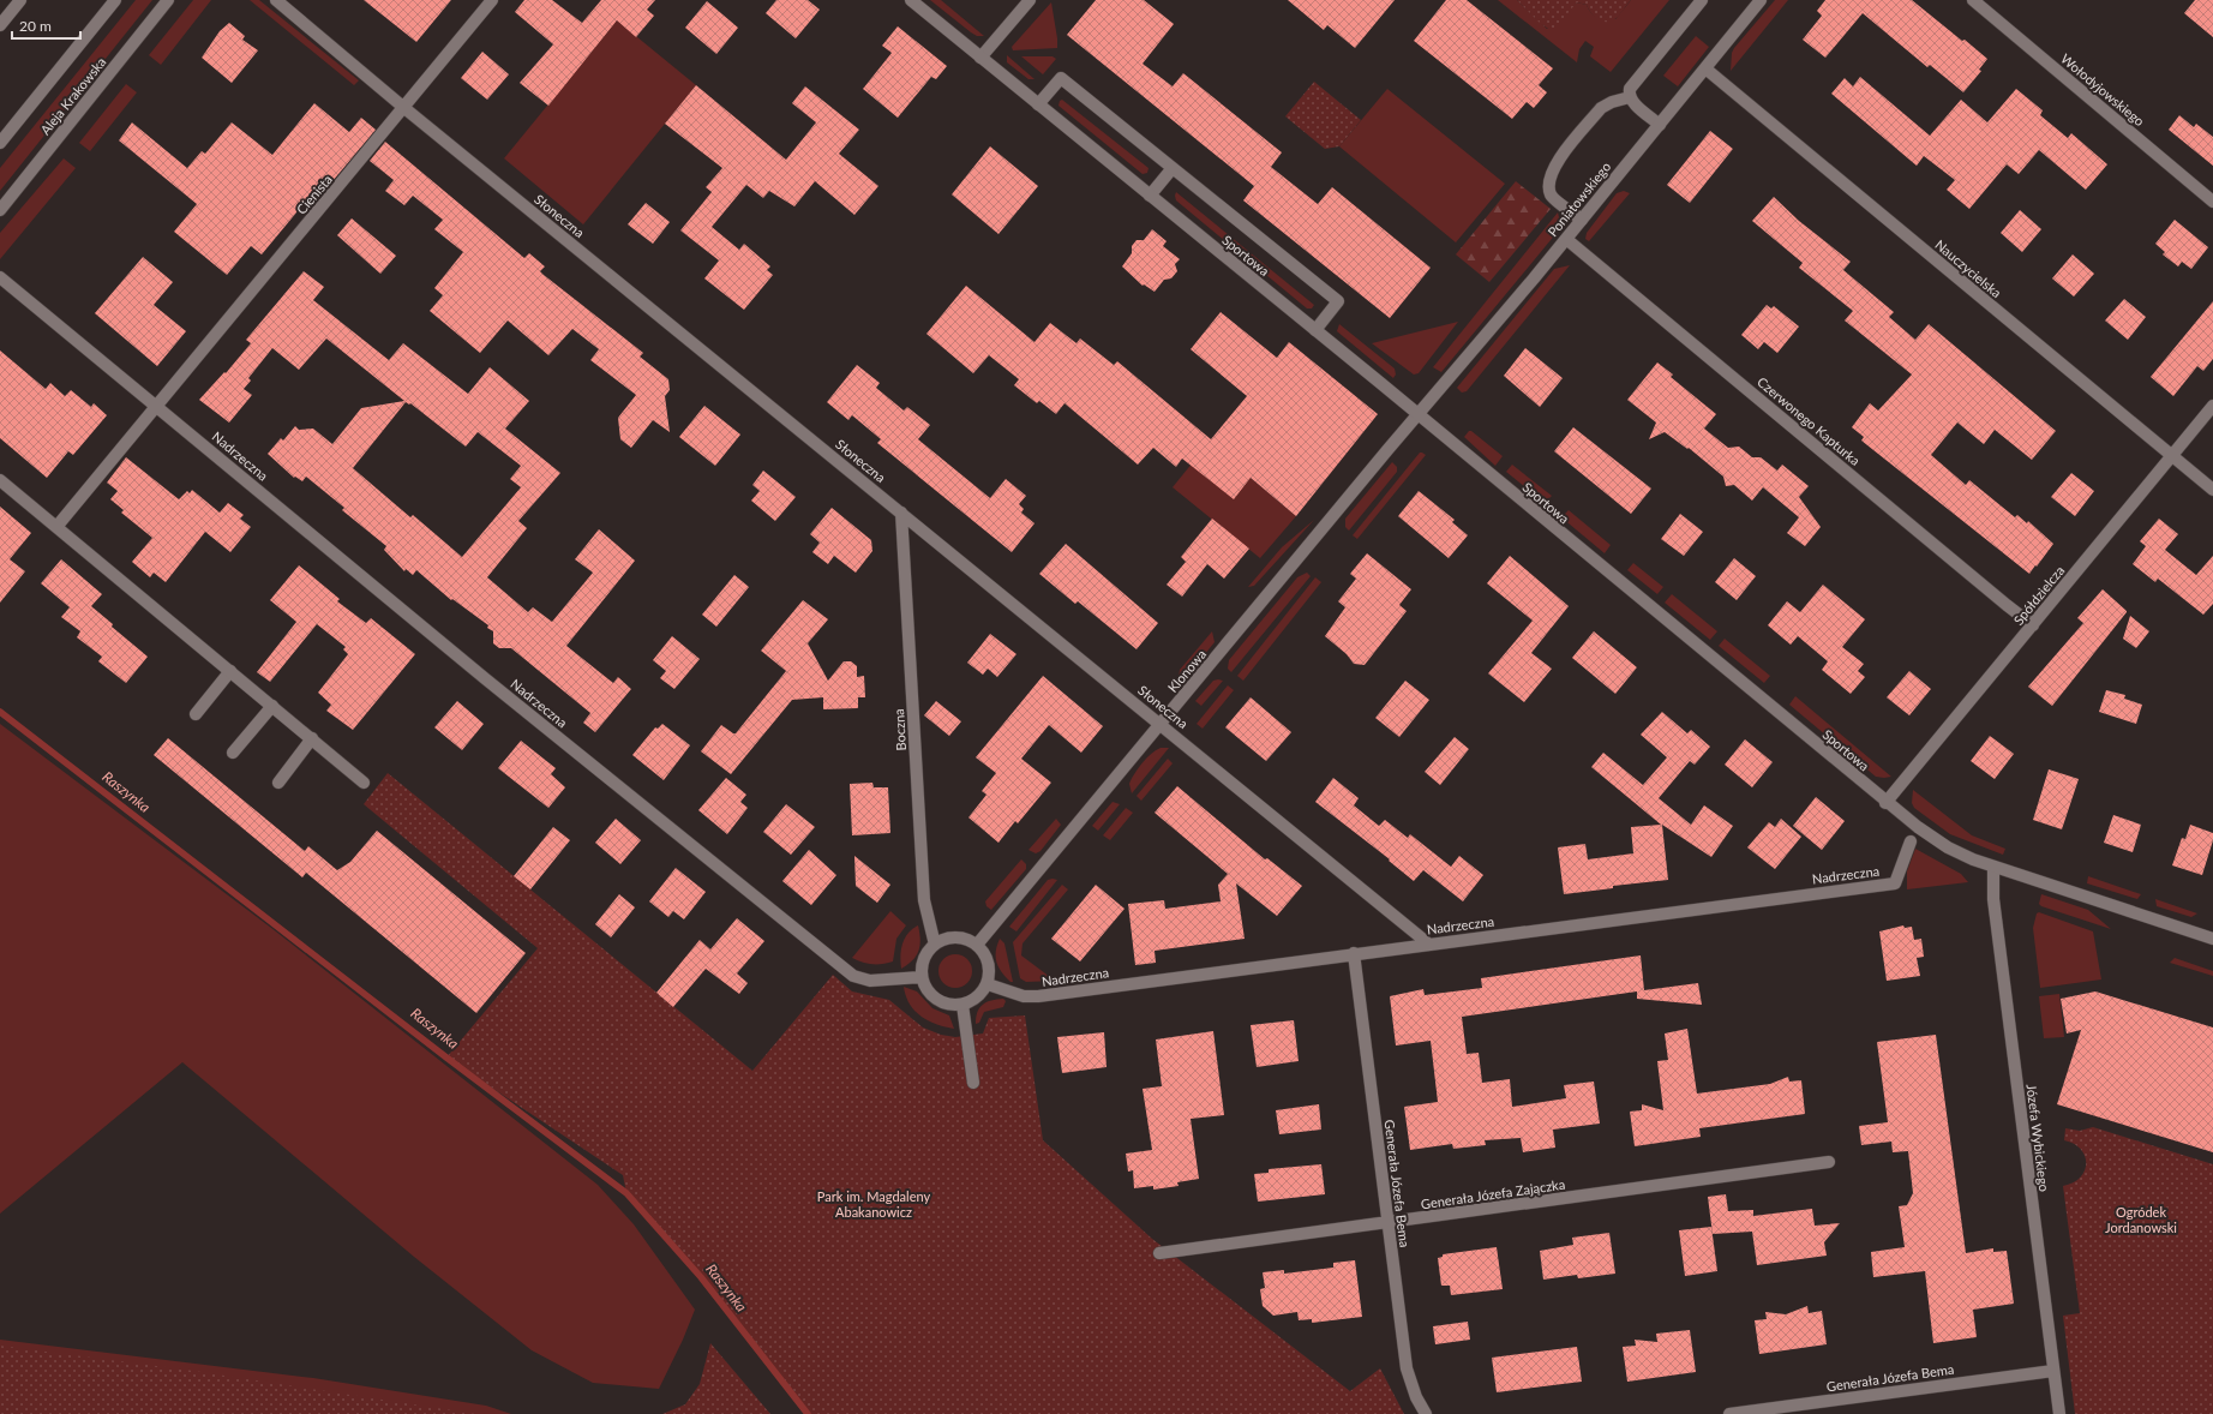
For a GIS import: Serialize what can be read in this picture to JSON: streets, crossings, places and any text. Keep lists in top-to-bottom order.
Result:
{
  "streets": {
    "street": [
      "Wołodyjowskiego",
      "Aleja Krakowska",
      "Cienista",
      "Poniatowskiego",
      "Słoneczna",
      "Sportowa",
      "Nauczycielska",
      "Czerwonego Kapturka",
      "Nadrzeczna",
      "Spółdzielcza",
      "Klonowa",
      "Boczna",
      "Józefa Wybickiego",
      "Generała Józefa Bema",
      "Generała Józefa Zajączka"
    ]
  },
  "crossings": [
    ["Cienista", "Słoneczna"],
    ["Cienista", "Nadrzeczna"],
    ["Poniatowskiego", "Sportowa"],
    ["Poniatowskiego", "Nauczycielska"],
    ["Poniatowskiego", "Czerwonego Kapturka"],
    ["Poniatowskiego", "Klonowa"],
    ["Słoneczna", "Nadrzeczna"],
    ["Słoneczna", "Klonowa"],
    ["Słoneczna", "Boczna"],
    ["Sportowa", "Spółdzielcza"],
    ["Sportowa", "Klonowa"],
    ["Sportowa", "Józefa Wybickiego"],
    ["Nauczycielska", "Spółdzielcza"],
    ["Czerwonego Kapturka", "Spółdzielcza"],
    ["Nadrzeczna", "Klonowa"],
    ["Nadrzeczna", "Boczna"],
    ["Nadrzeczna", "Generała Józefa Bema"],
    ["Klonowa", "Boczna"],
    ["Józefa Wybickiego", "Generała Józefa Bema"],
    ["Generała Józefa Bema", "Generała Józefa Zajączka"]
  ],
  "water": ["Raszynka"],
  "parks": ["Park im. Magdaleny Abakanowicz", "Ogródek Jordanowski"],
  "scale_bar": "20 m"
}
